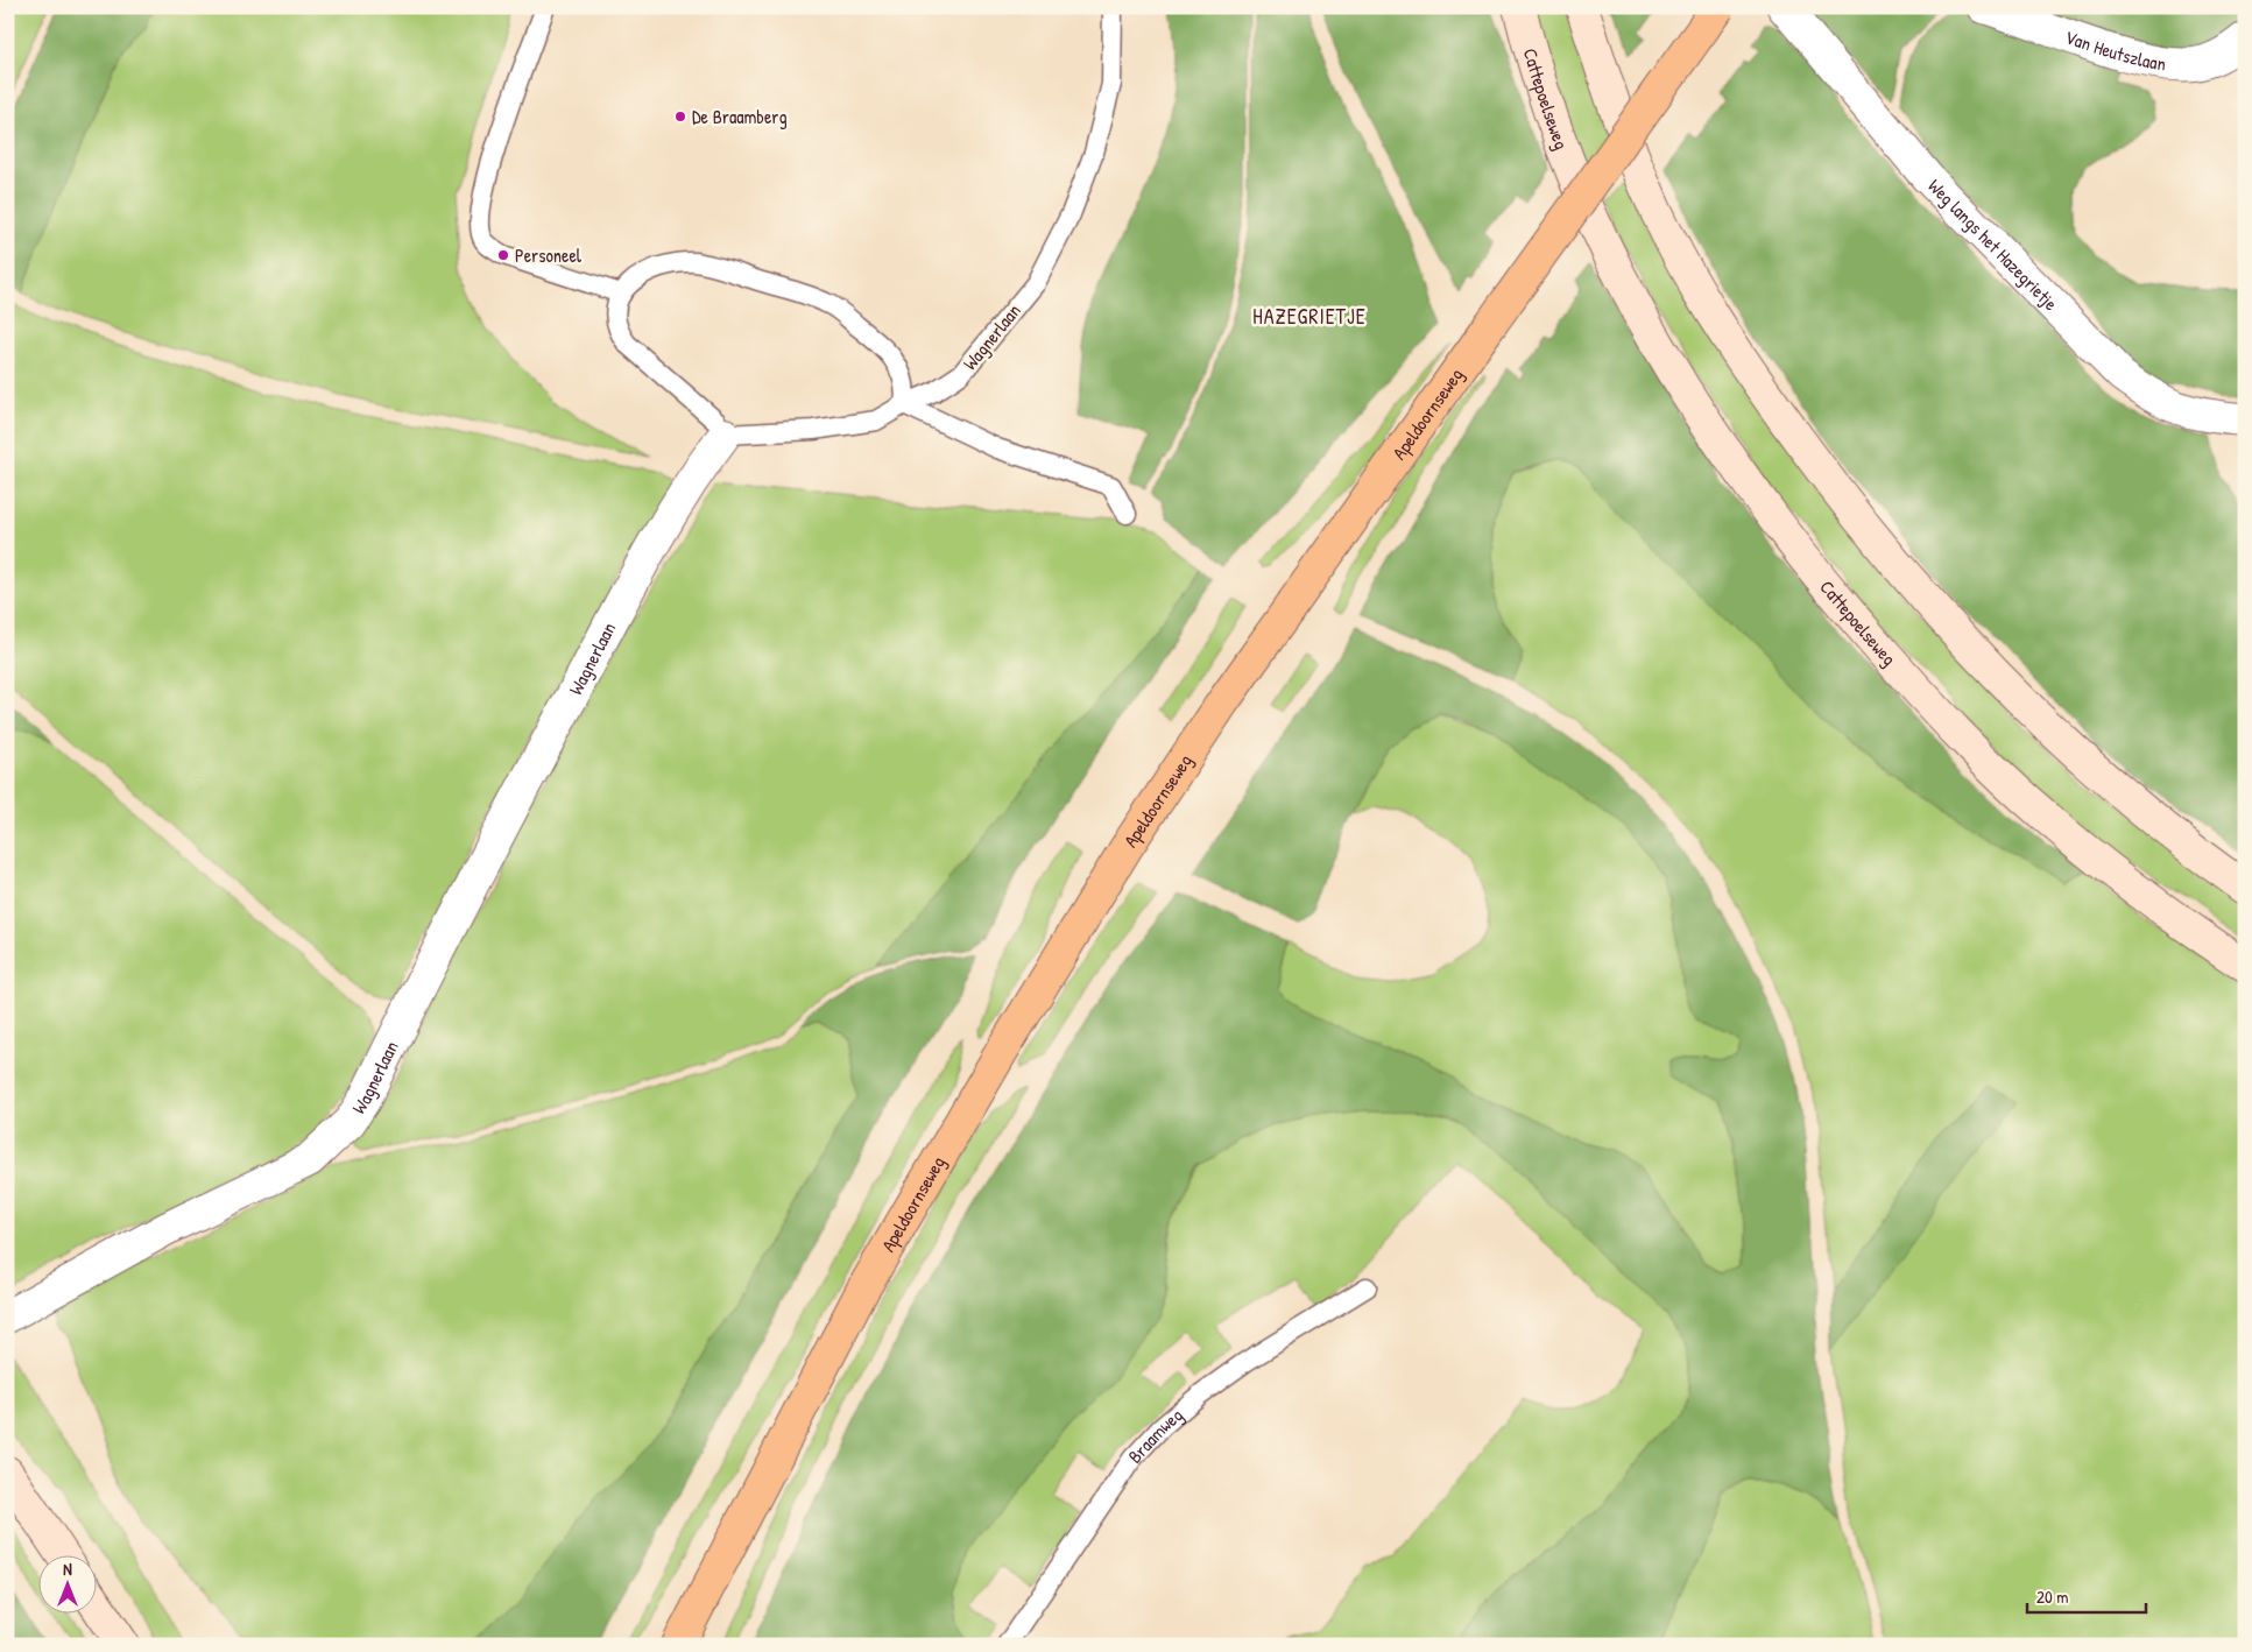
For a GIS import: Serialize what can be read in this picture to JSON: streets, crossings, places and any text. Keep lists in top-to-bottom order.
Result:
{
  "streets": {
    "main road": ["Apeldoornseweg"],
    "street": [
      "Van Heutszlaan",
      "Cattepoelseweg",
      "Weg langs het Hazegrietje",
      "Wagnerlaan"
    ],
    "lane": ["Braamweg"]
  },
  "districts": ["HAZEGRIETJE"],
  "places": ["De Braamberg", "Personeel"],
  "scale_bar": "20 m",
  "north": "top"
}
